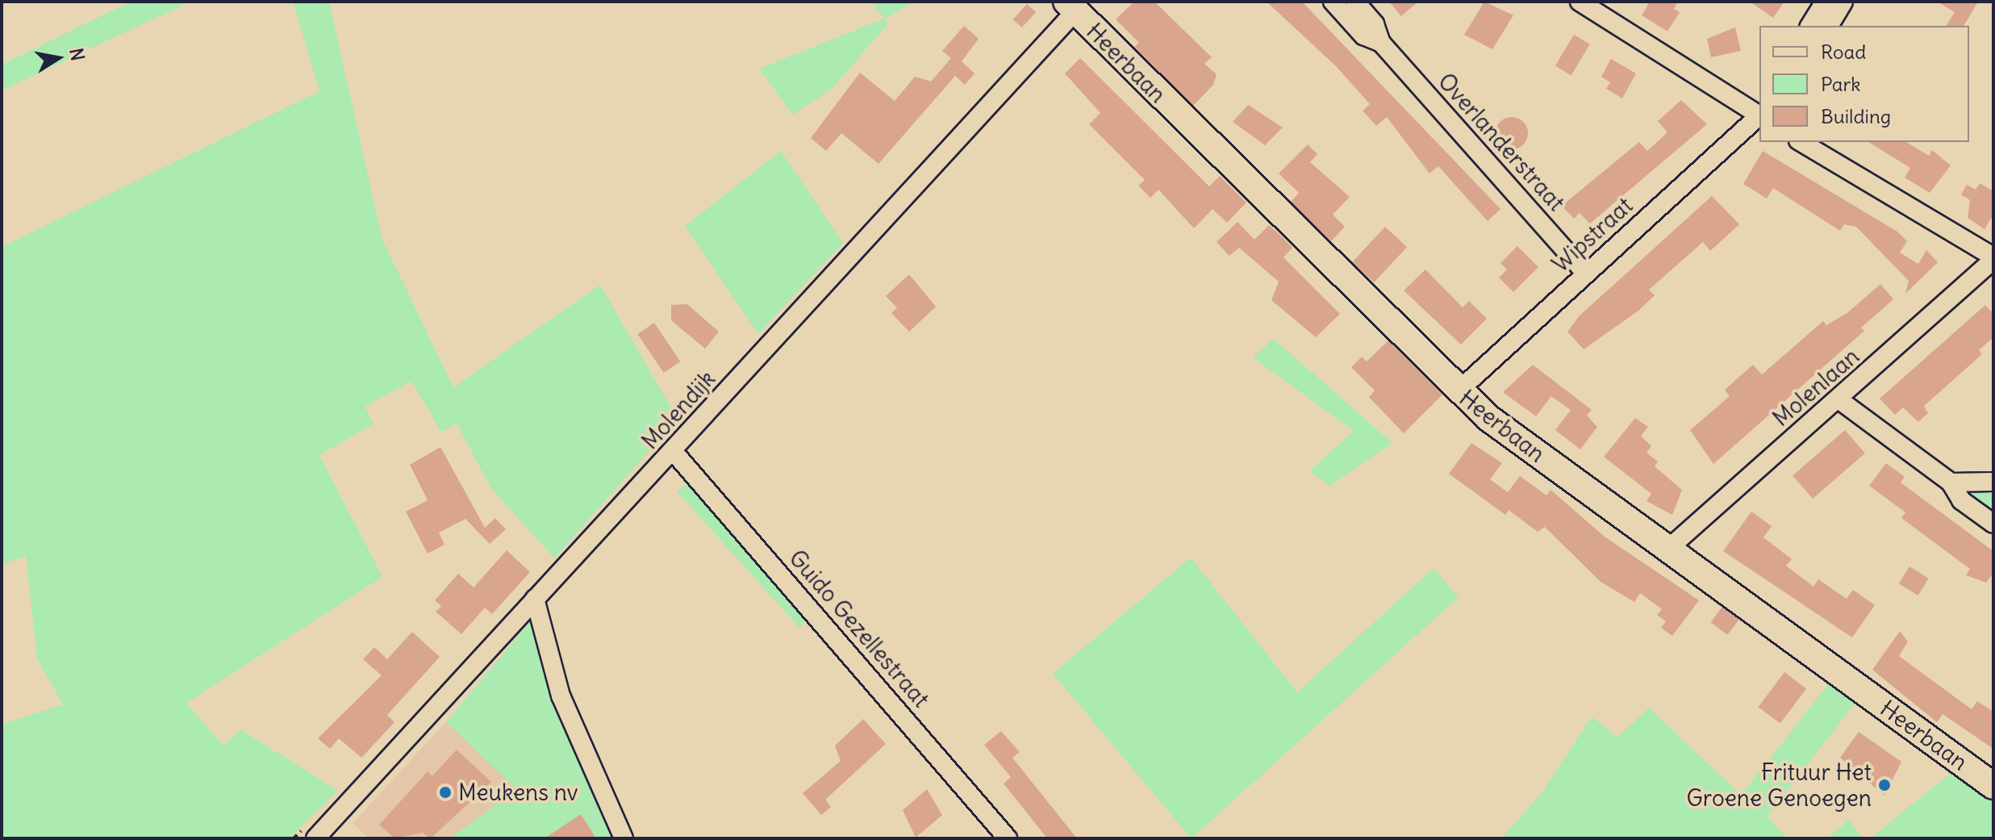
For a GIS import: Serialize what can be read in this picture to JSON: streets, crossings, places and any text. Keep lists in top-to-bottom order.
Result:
{
  "streets": {
    "street": [
      "Heerbaan",
      "Overlanderstraat",
      "Wipstraat",
      "Molenlaan",
      "Molendijk",
      "Guido Gezellestraat"
    ]
  },
  "crossings": [
    ["Heerbaan", "Wipstraat"],
    ["Heerbaan", "Molenlaan"],
    ["Heerbaan", "Molendijk"],
    ["Overlanderstraat", "Wipstraat"],
    ["Molendijk", "Guido Gezellestraat"]
  ],
  "places": ["Frituur Het Groene Genoegen", "Meukens nv"],
  "legend": ["Road", "Park", "Building"],
  "north": "right"
}
